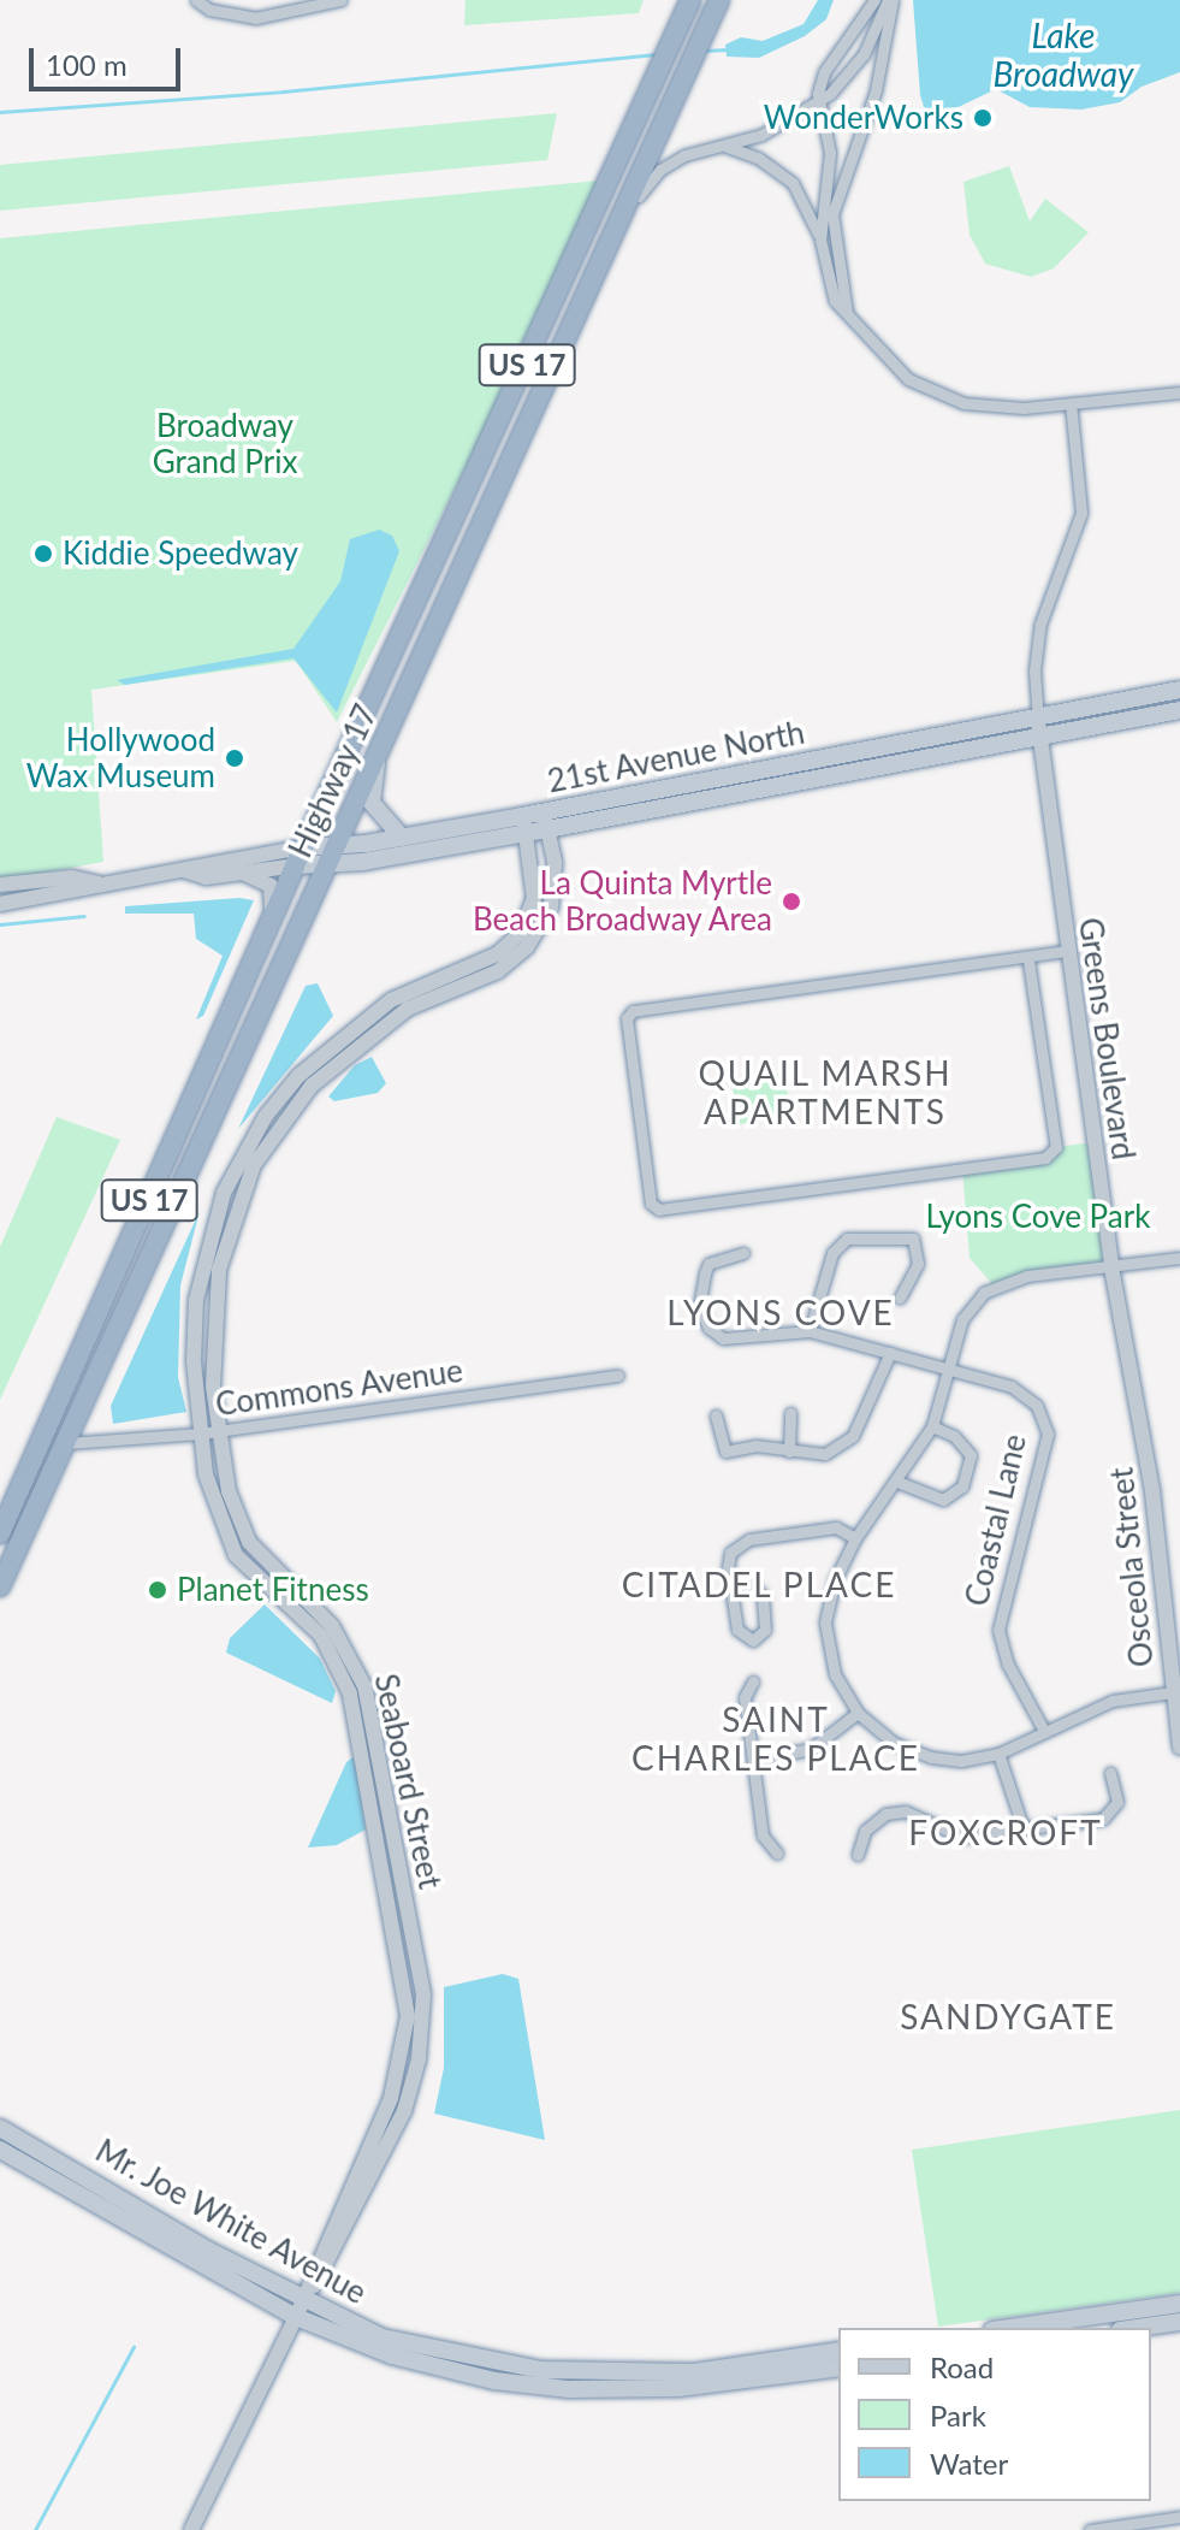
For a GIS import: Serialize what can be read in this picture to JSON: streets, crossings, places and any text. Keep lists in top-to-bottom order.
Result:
{
  "streets": {
    "highway": ["US 17", "Highway 17"],
    "main road": ["21st Avenue North", "Mr. Joe White Avenue"],
    "street": [
      "Greens Boulevard",
      "Commons Avenue",
      "Coastal Lane",
      "Osceola Street",
      "Seaboard Street"
    ]
  },
  "crossings": [
    ["21st Avenue North", "Highway 17"],
    ["21st Avenue North", "Greens Boulevard"],
    ["21st Avenue North", "Seaboard Street"],
    ["Highway 17", "Commons Avenue"],
    ["Greens Boulevard", "Osceola Street"],
    ["Commons Avenue", "Seaboard Street"],
    ["Seaboard Street", "Mr. Joe White Avenue"]
  ],
  "districts": [
    "QUAIL MARSH APARTMENTS",
    "LYONS COVE",
    "CITADEL PLACE",
    "SAINT CHARLES PLACE",
    "FOXCROFT",
    "SANDYGATE"
  ],
  "water": ["Lake Broadway"],
  "parks": ["Broadway Grand Prix", "Lyons Cove Park"],
  "places": [
    "WonderWorks",
    "Kiddie Speedway",
    "Hollywood Wax Museum",
    "La Quinta Myrtle Beach Broadway Area",
    "Planet Fitness"
  ],
  "legend": ["Road", "Park", "Water"],
  "scale_bar": "100 m"
}
